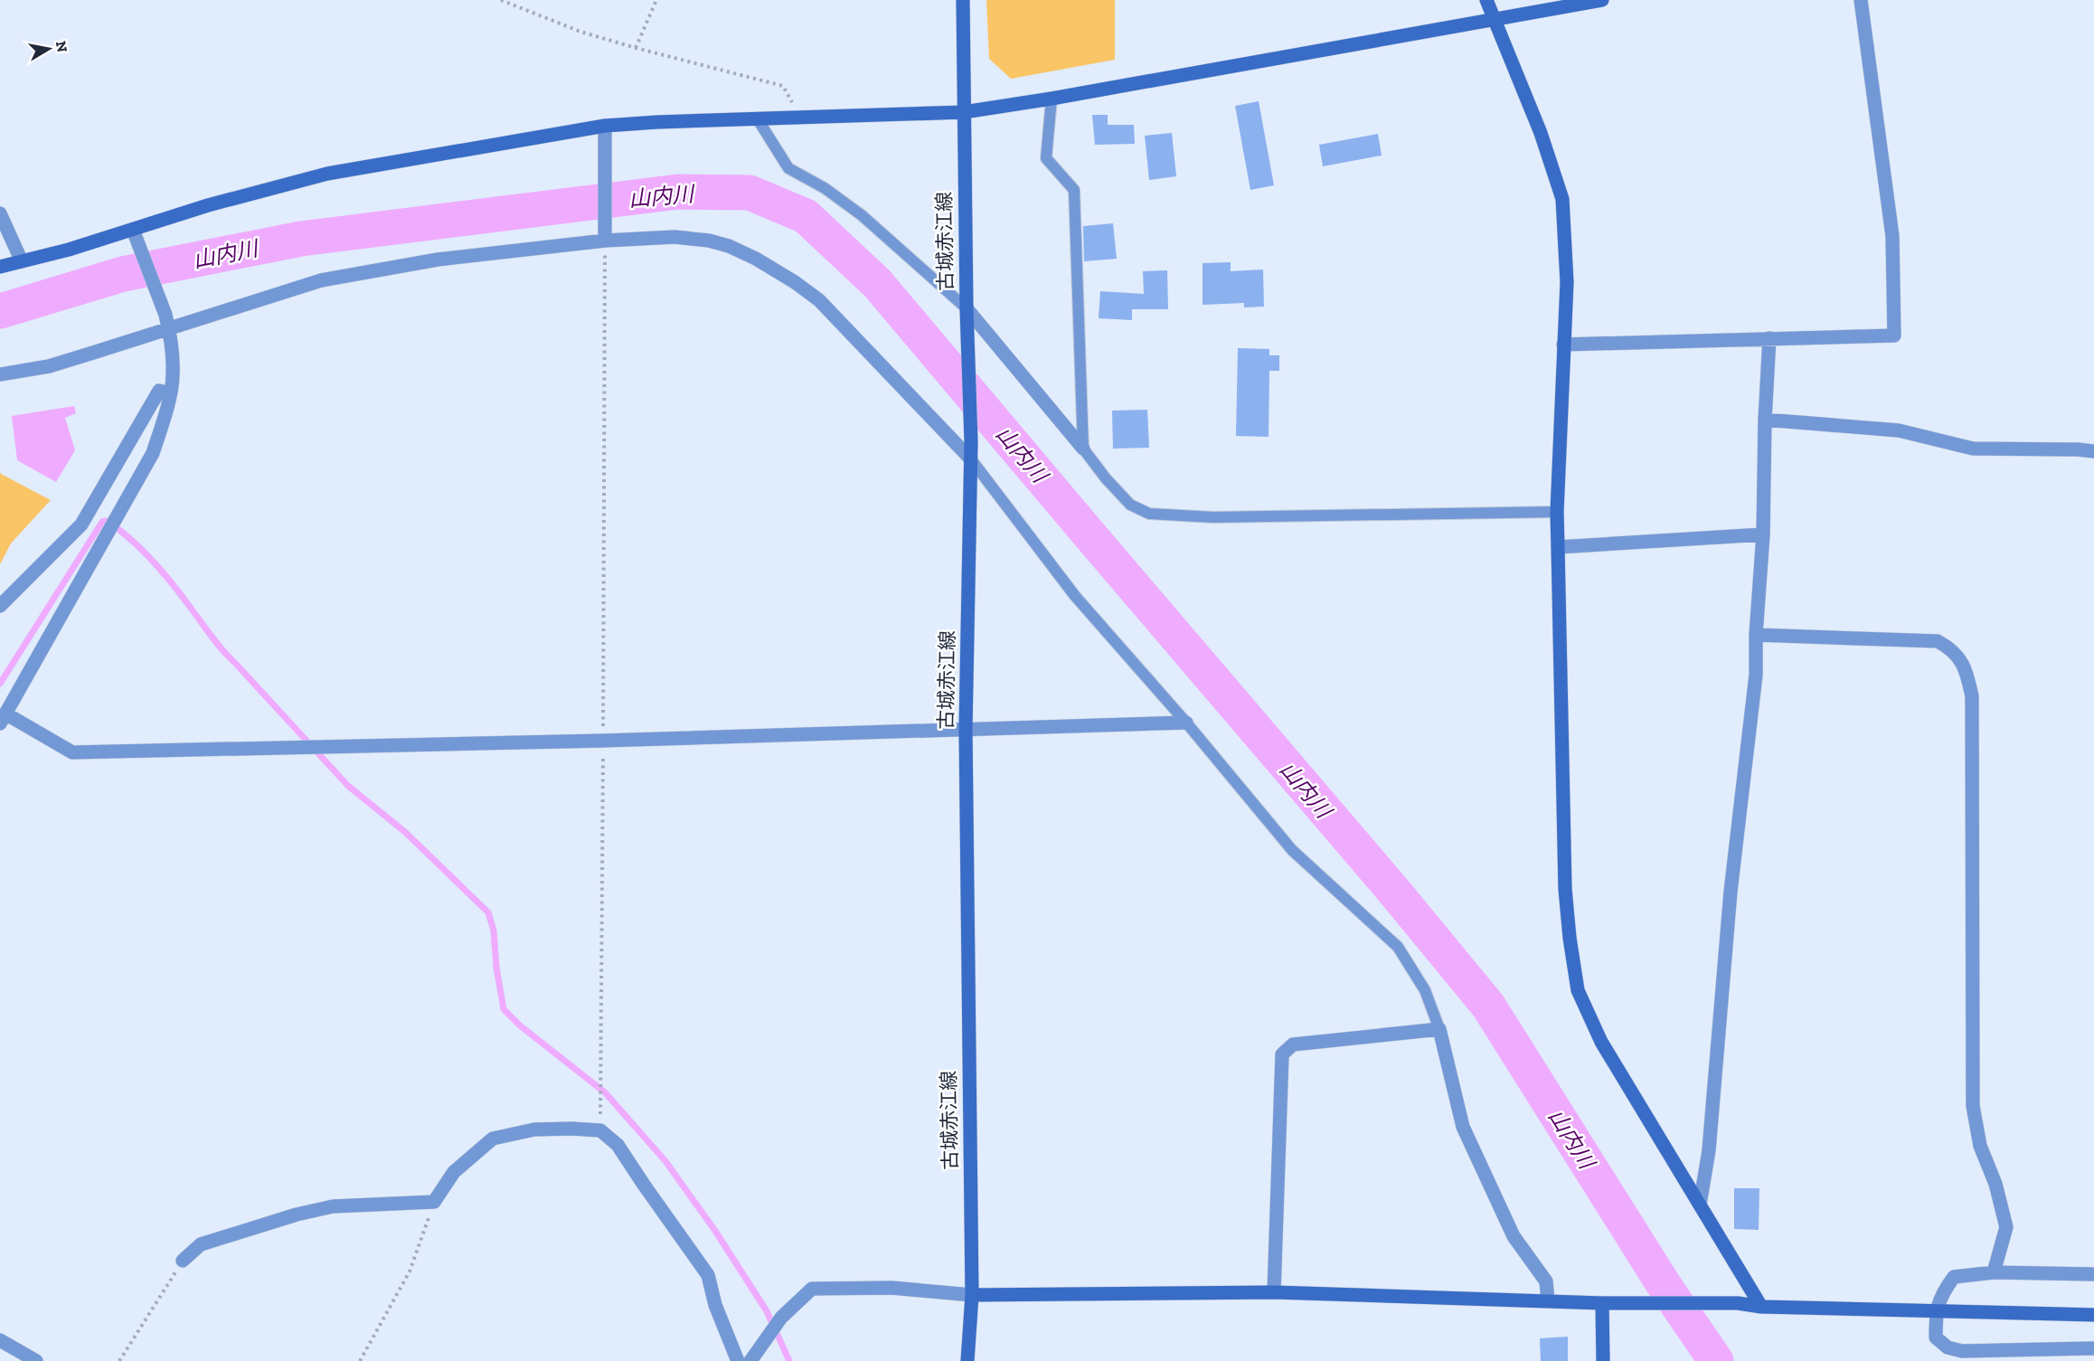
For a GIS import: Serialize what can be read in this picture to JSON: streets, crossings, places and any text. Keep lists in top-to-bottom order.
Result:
{
  "streets": {
    "street": ["古城赤江線"]
  },
  "water": ["山内川"],
  "north": "right"
}
